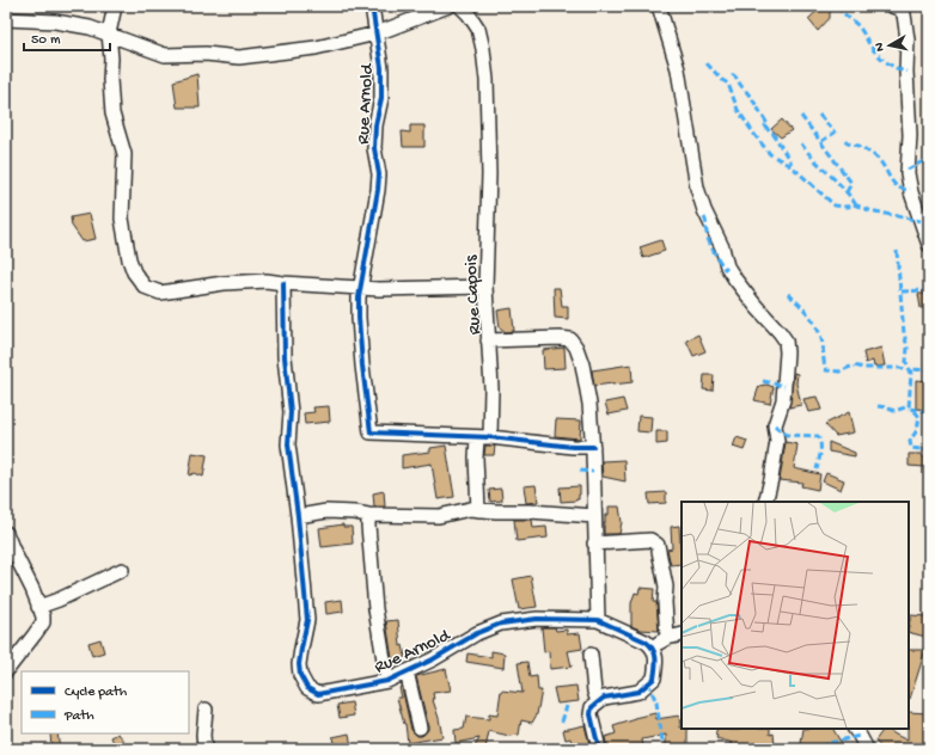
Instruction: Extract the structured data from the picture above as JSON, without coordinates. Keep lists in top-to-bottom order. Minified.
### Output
{"streets":{"street":["Rue Arnold","Rue Capois"]},"crossings":[["Rue Arnold","Rue Capois"]],"legend":["Cycle path","Path"],"scale_bar":"50 m","north":"left"}
